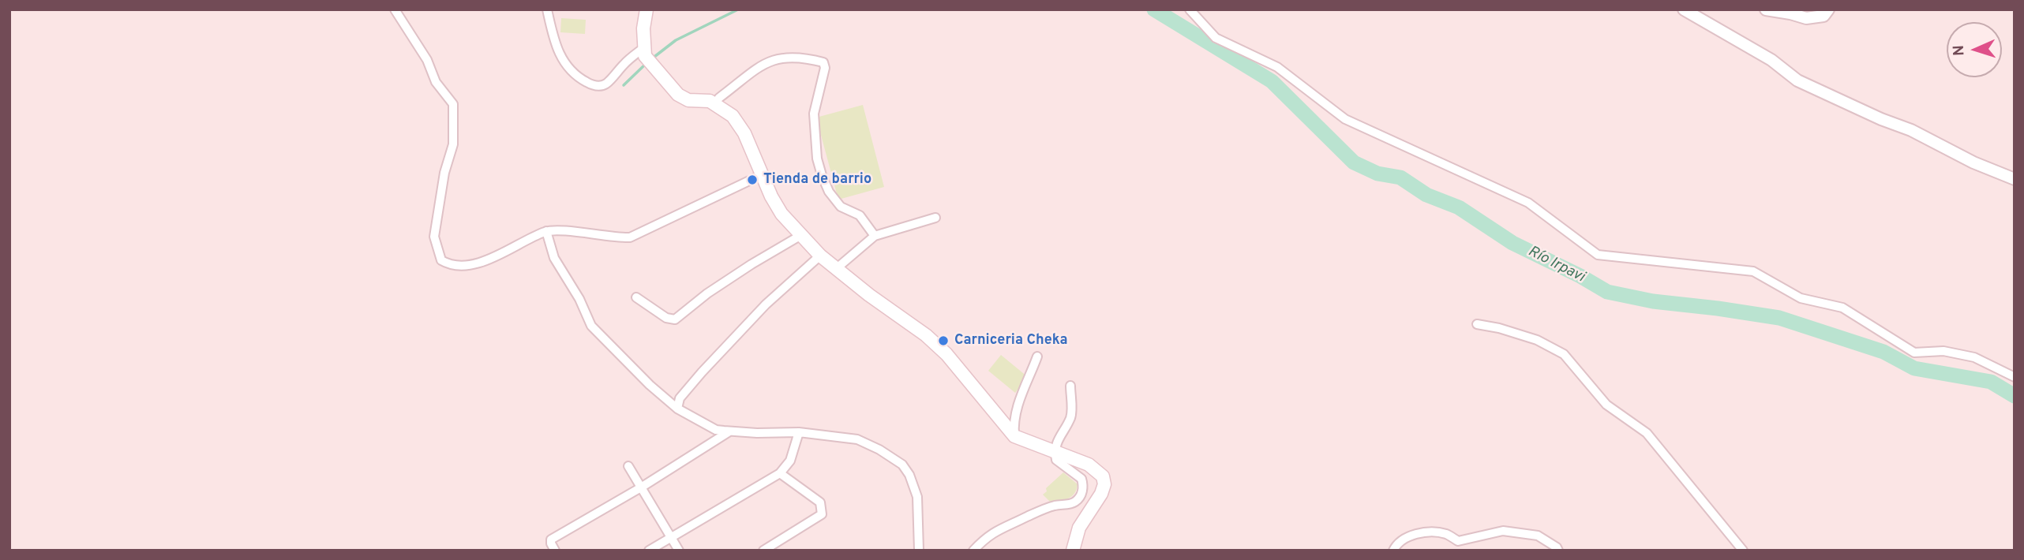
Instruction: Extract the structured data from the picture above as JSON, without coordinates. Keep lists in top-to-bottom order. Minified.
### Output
{"water":["Río Irpavi"],"places":["Tienda de barrio","Carniceria Cheka"],"north":"left"}
